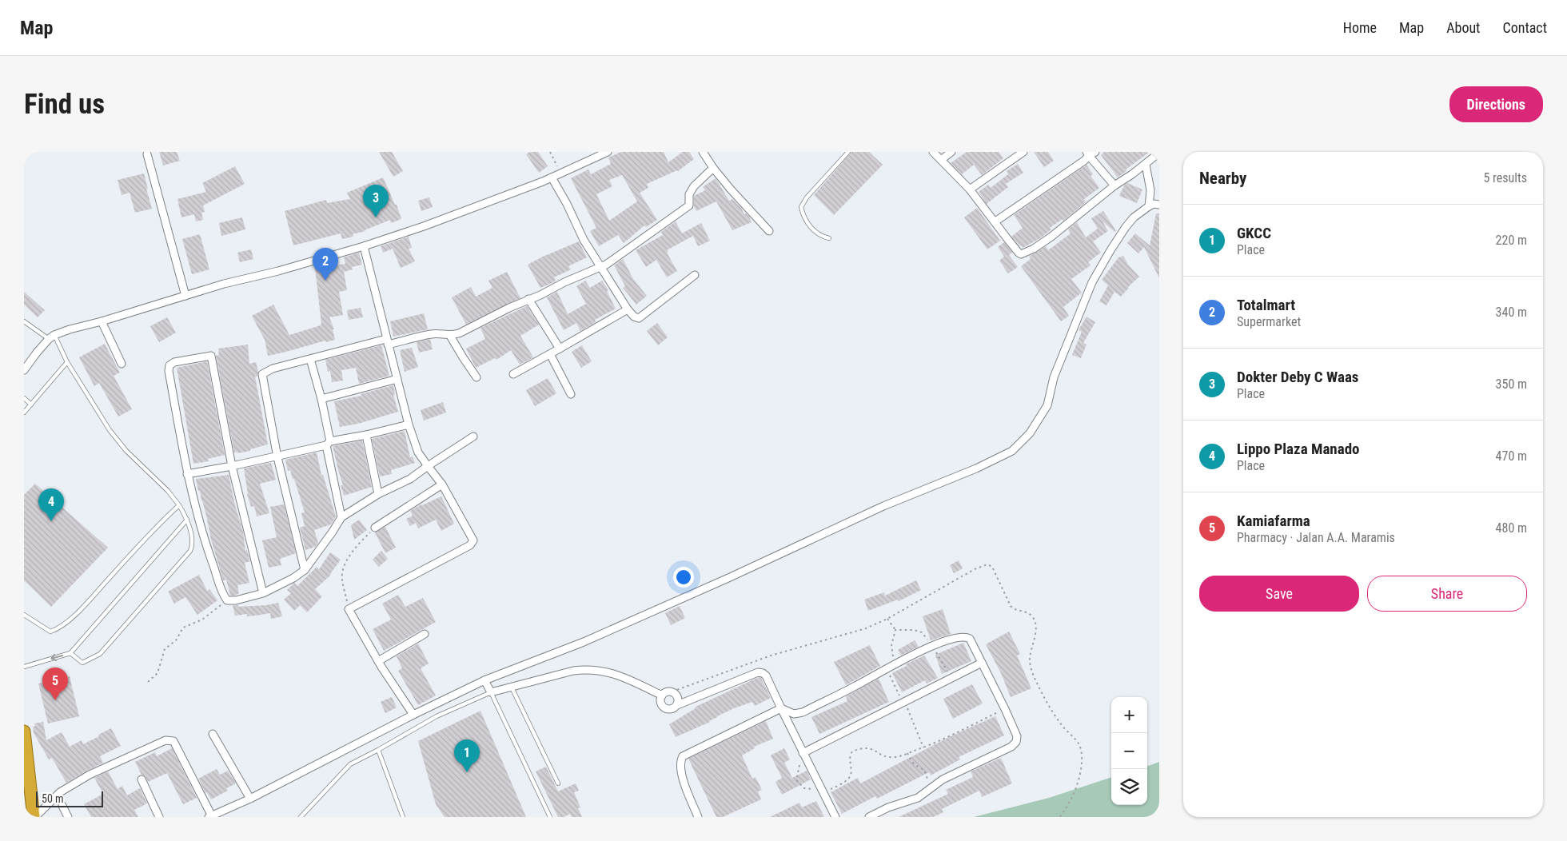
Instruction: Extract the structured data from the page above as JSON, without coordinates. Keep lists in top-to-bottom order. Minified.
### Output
{"scale_bar":"50 m","page":{"header":"Map","nav":["Home","Map","About","Contact"],"buttons":["Directions",["Save","Share"]],"title":"Find us","heading":["Nearby","5 results"],"pins":["3","2","4","5","1"],"list":[{"mark":"1","name":"GKCC","note":"Place","value":"220 m"},{"mark":"2","name":"Totalmart","note":"Supermarket","value":"340 m"},{"mark":"3","name":"Dokter Deby C Waas","note":"Place","value":"350 m"},{"mark":"4","name":"Lippo Plaza Manado","note":"Place","value":"470 m"},{"mark":"5","name":"Kamiafarma","note":"Pharmacy · Jalan A.A. Maramis","value":"480 m"}],"map_buttons":["+","−"],"scale":"50 m"}}
